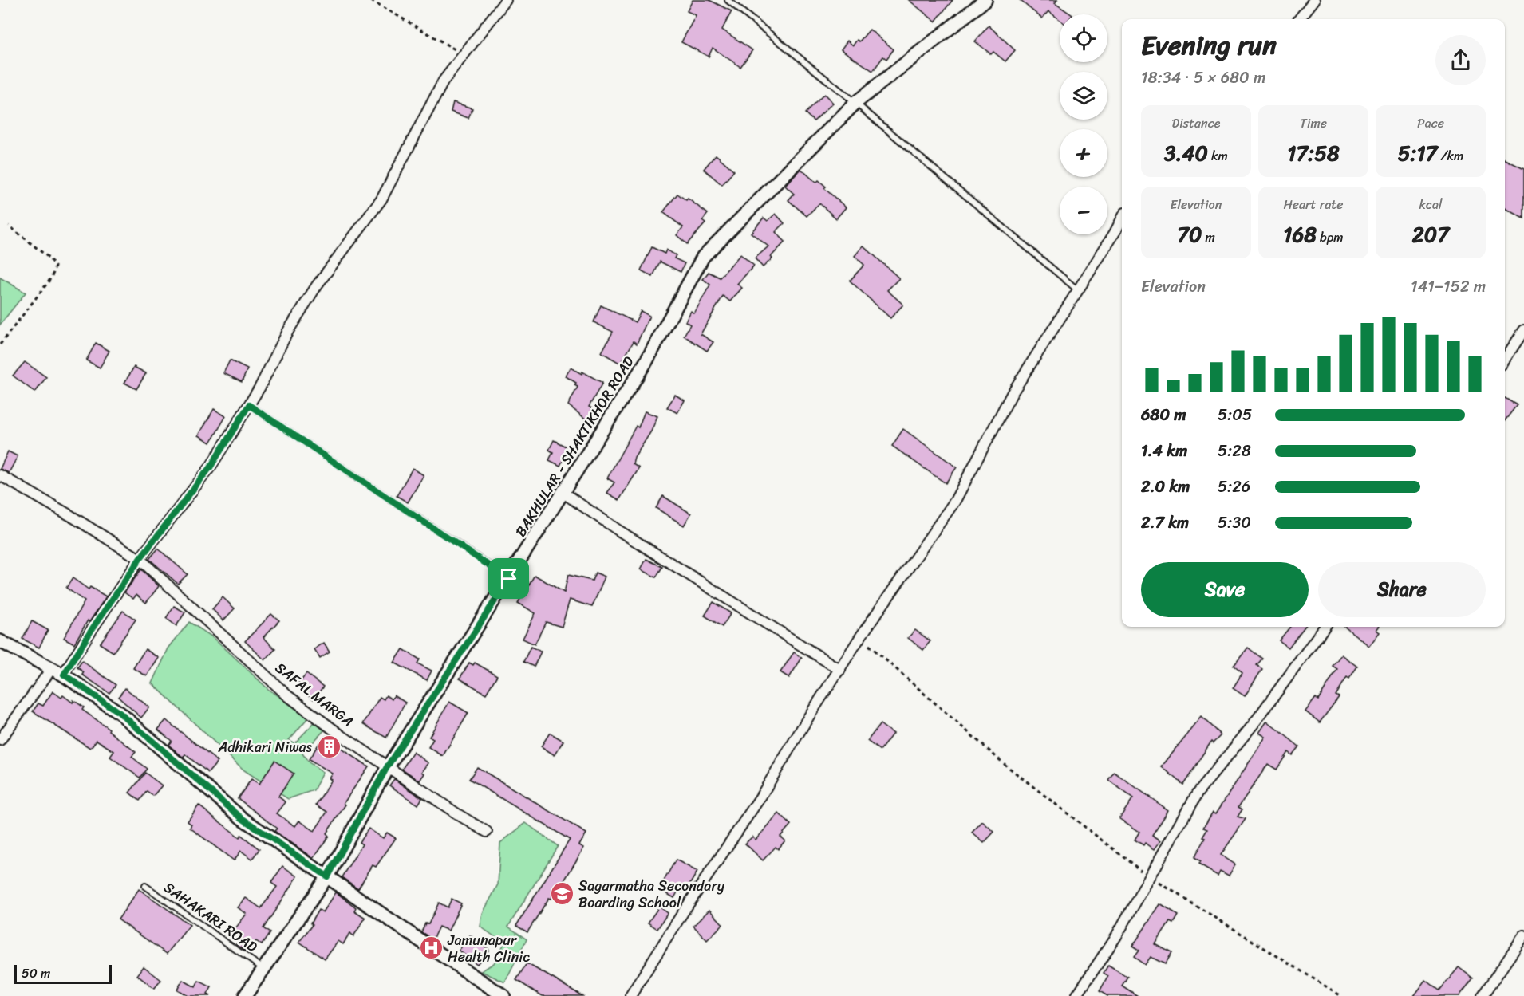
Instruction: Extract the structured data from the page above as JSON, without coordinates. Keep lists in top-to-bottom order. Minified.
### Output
{"streets":{"street":["BAKHULAR - SHAKTIKHOR ROAD","SAFAL MARGA"],"lane":["SAHAKARI ROAD"]},"crossings":[["BAKHULAR - SHAKTIKHOR ROAD","SAFAL MARGA"],["BAKHULAR - SHAKTIKHOR ROAD","SAHAKARI ROAD"]],"places":{"building":["Adhikari Niwas"],"school or university":["Sagarmatha Secondary Boarding School"],"hospital":["Jamunapur Health Clinic"]},"scale_bar":"50 m","page":{"map_buttons":["+","−"],"heading":["Evening run","18:34 · 5 × 680 m"],"stats":[["Distance","3.40 km"],["Time","17:58"],["Pace","5:17 /km"],["Elevation","70 m"],["Heart rate","168 bpm"],["kcal","207"]],"chart":["Elevation","141–152 m"],"list":[{"name":"680 m","note":"5:05"},{"name":"1.4 km","note":"5:28"},{"name":"2.0 km","note":"5:26"},{"name":"2.7 km","note":"5:30"}],"buttons":["Save","Share"],"scale":"50 m"}}
